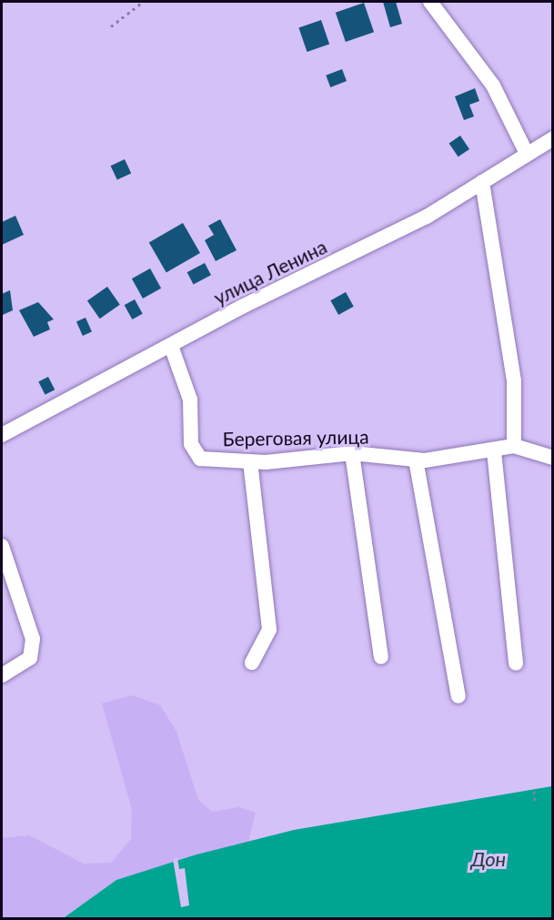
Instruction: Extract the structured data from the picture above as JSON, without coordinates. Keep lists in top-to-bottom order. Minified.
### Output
{"streets":{"street":["улица Ленина","Береговая улица"]},"crossings":[["улица Ленина","Береговая улица"]],"water":["Дон"]}
